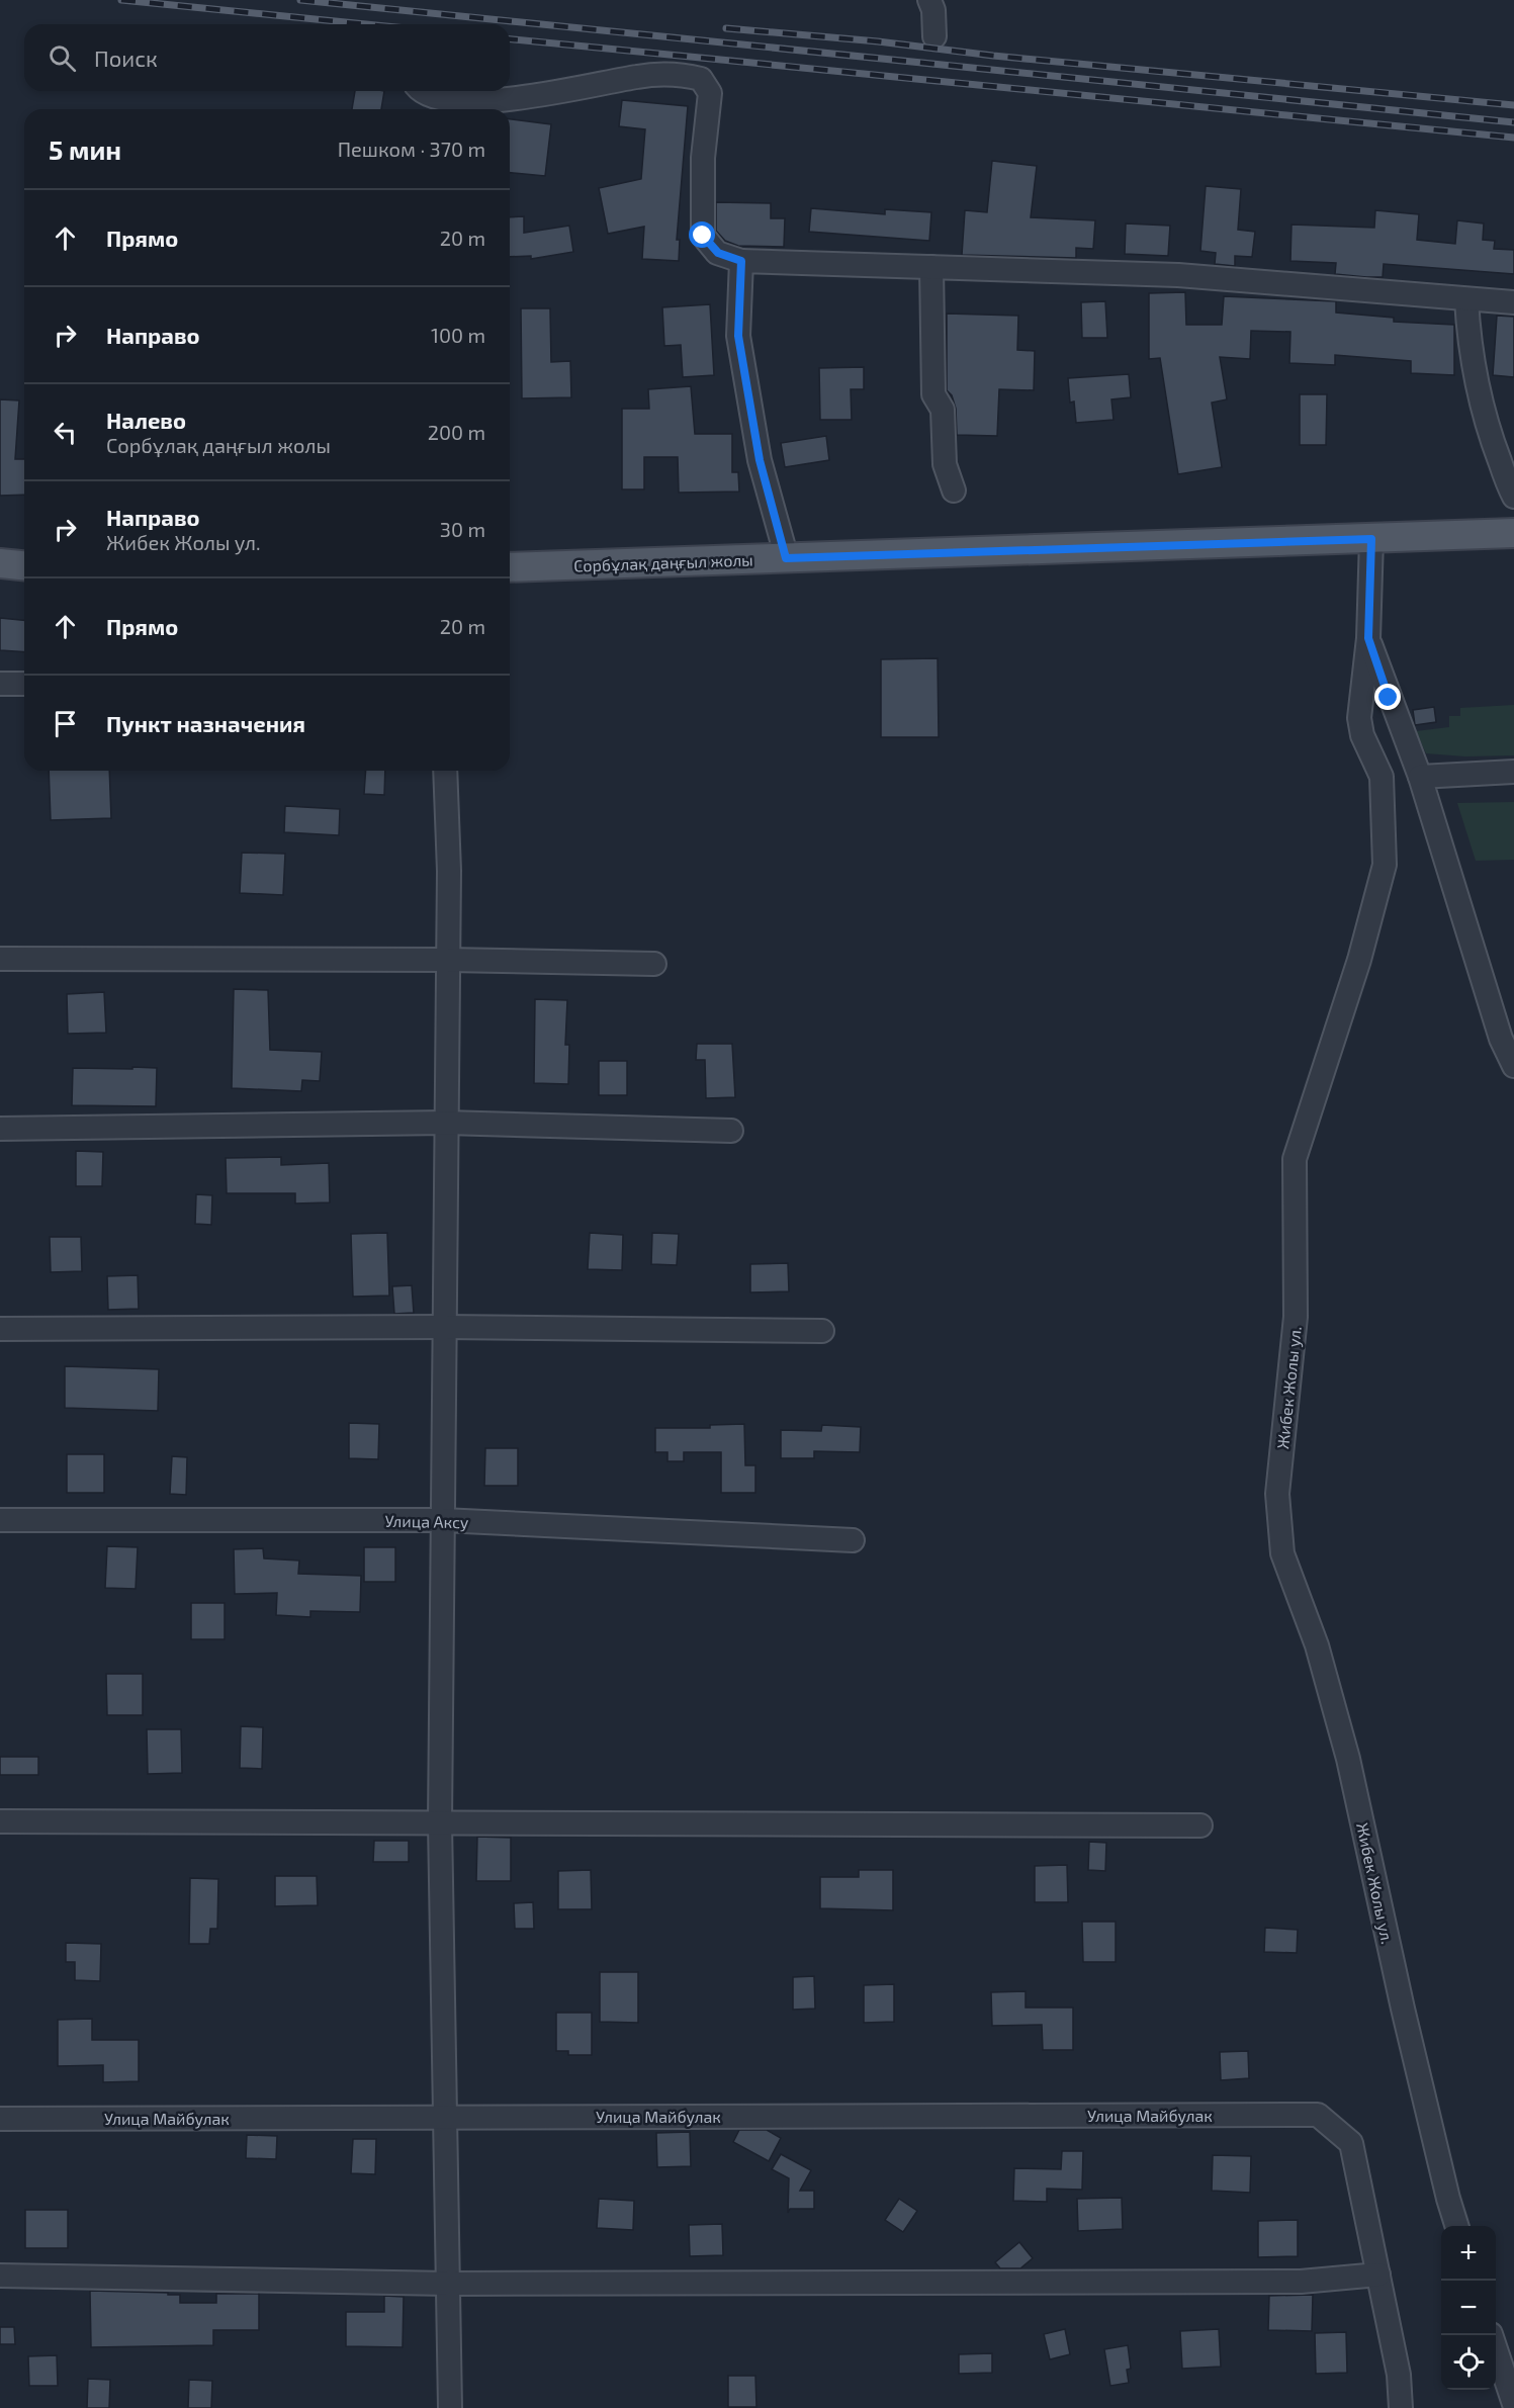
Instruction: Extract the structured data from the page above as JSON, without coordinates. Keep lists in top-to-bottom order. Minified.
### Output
{"streets":{"main road":["Сорбұлақ даңғыл жолы"],"street":["Жибек Жолы ул.","Улица Аксу","Улица Майбулак"]},"crossings":[["Сорбұлақ даңғыл жолы","Жибек Жолы ул."]],"page":{"search":"Поиск","heading":["5 мин","Пешком · 370 m"],"list":[["Прямо","20 m"],["Направо","100 m"],["Налево","Сорбұлақ даңғыл жолы","200 m"],["Направо","Жибек Жолы ул.","30 m"],["Прямо","20 m"],"Пункт назначения"],"map_buttons":["+","−"]}}
